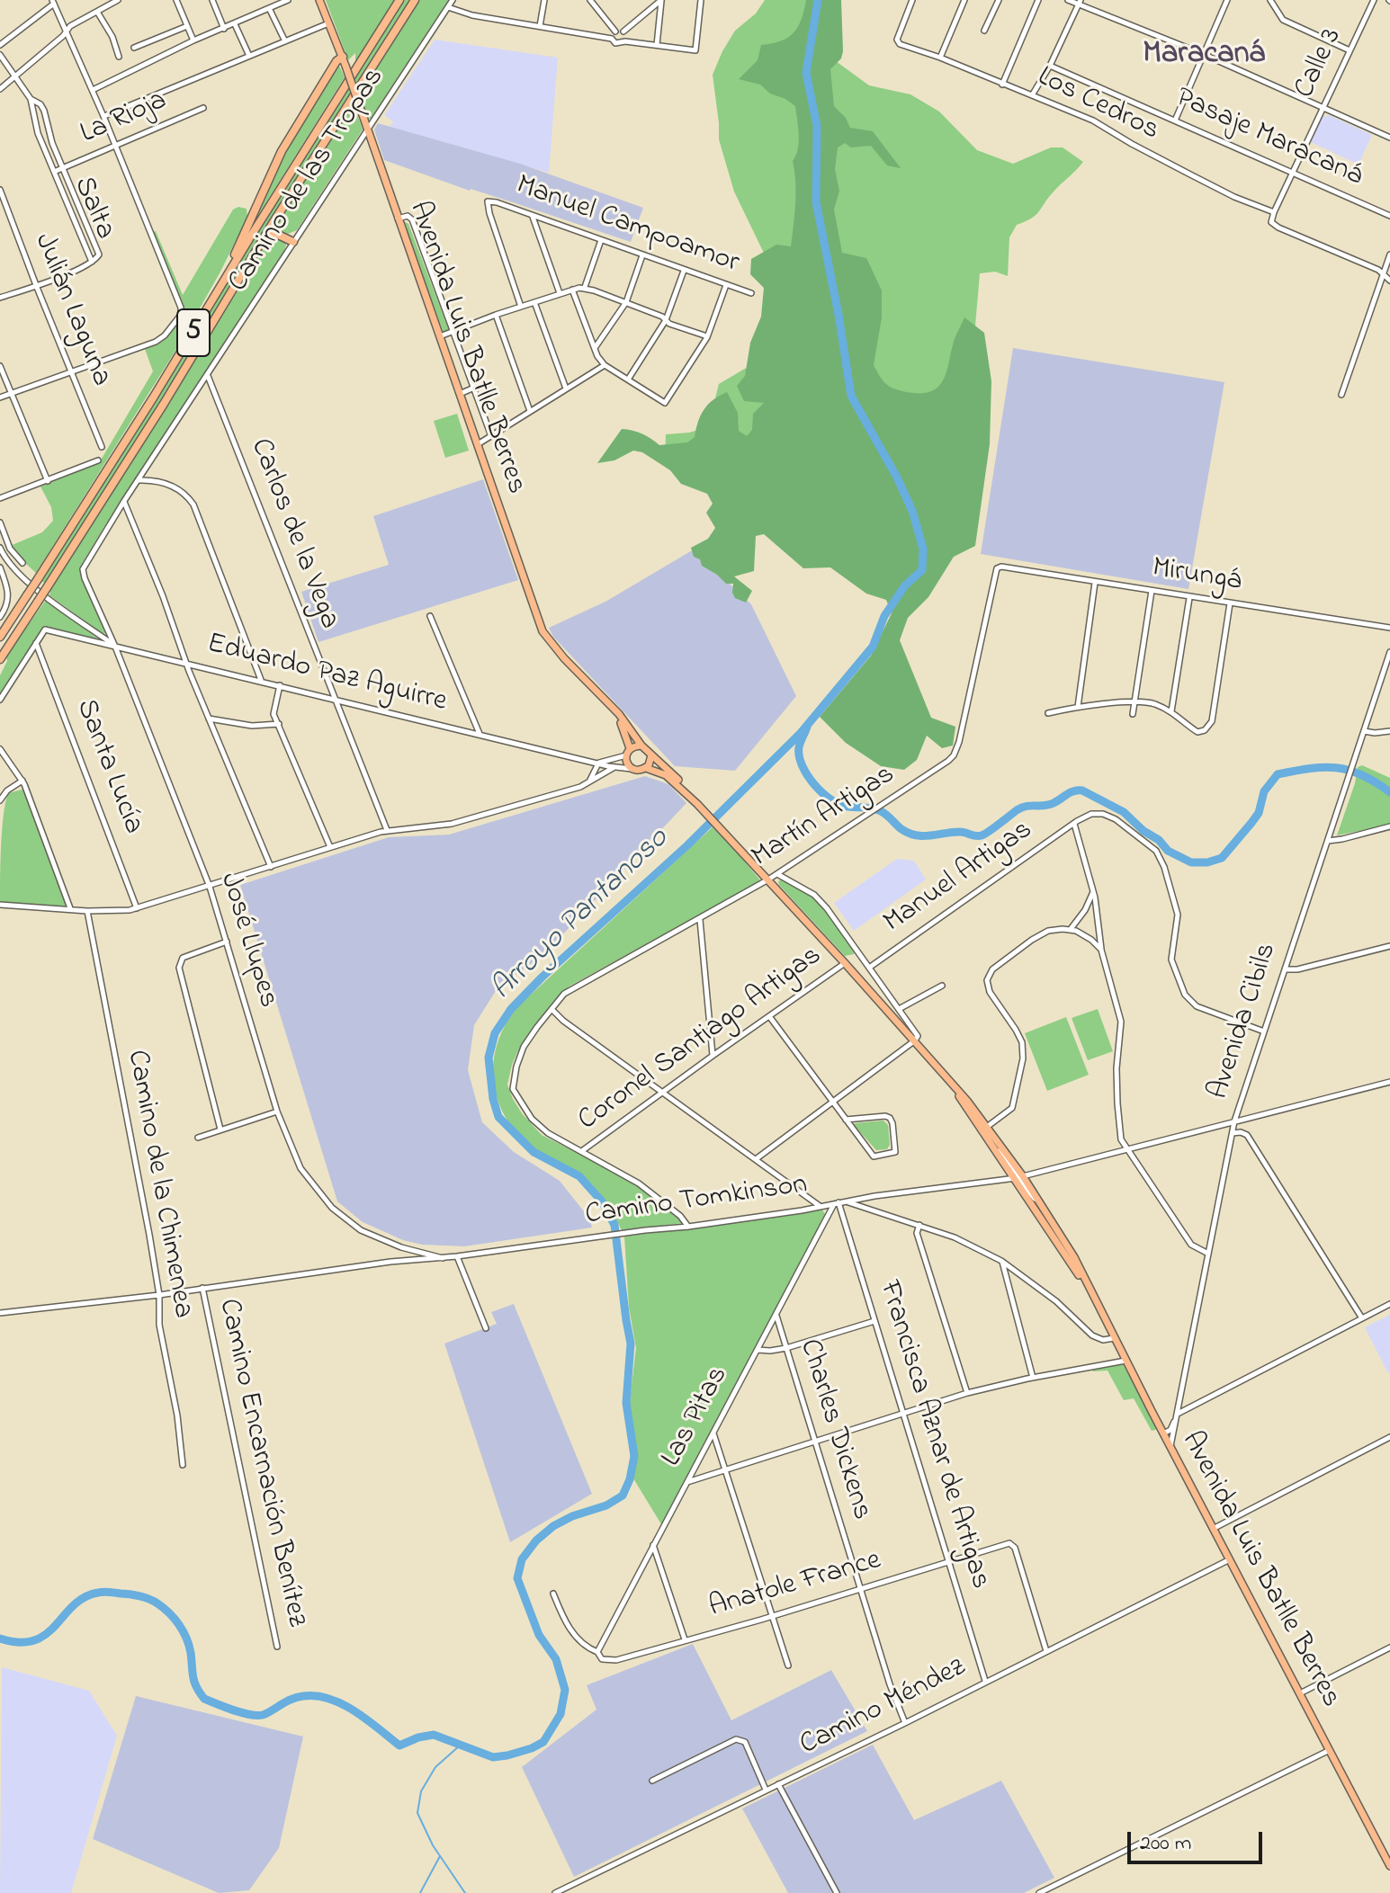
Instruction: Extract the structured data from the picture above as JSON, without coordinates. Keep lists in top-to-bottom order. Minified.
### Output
{"streets":{"highway":["5"],"main road":["Avenida Luis Batlle Berres"],"street":["Calle 3","Los Cedros","La Rioja","Pasaje Maracaná","Camino de las Tropas","Salta","Manuel Campoamor","Julián Laguna","Carlos de la Vega","Mirungá","Eduardo Paz Aguirre","Santa Lucía","Martín Artigas","Manuel Artigas","José Llupes","Avenida Cibils","Coronel Santiago Artigas","Camino de la Chimenea","Camino Tomkinson","Las Pitas","Charles Dickens","Francisca Aznar de Artigas","Camino Encarnación Benítez","Anatole France","Camino Méndez"]},"crossings":[["Calle 3","Los Cedros"],["Calle 3","Pasaje Maracaná"],["La Rioja","Salta"],["Camino de las Tropas","Avenida Luis Batlle Berres"],["Camino de las Tropas","Carlos de la Vega"],["Camino de las Tropas","José Llupes"],["Avenida Luis Batlle Berres","Eduardo Paz Aguirre"],["Avenida Luis Batlle Berres","Martín Artigas"],["Avenida Luis Batlle Berres","Manuel Artigas"],["Avenida Luis Batlle Berres","Avenida Cibils"],["Avenida Luis Batlle Berres","Coronel Santiago Artigas"],["Avenida Luis Batlle Berres","Camino Tomkinson"],["Avenida Luis Batlle Berres","Camino Méndez"],["Carlos de la Vega","Eduardo Paz Aguirre"],["Mirungá","Martín Artigas"],["Eduardo Paz Aguirre","Santa Lucía"],["Eduardo Paz Aguirre","José Llupes"],["Martín Artigas","Coronel Santiago Artigas"],["Martín Artigas","Camino Tomkinson"],["José Llupes","Camino Tomkinson"],["Avenida Cibils","Camino Tomkinson"],["Camino de la Chimenea","Camino Tomkinson"],["Camino Tomkinson","Las Pitas"],["Camino Tomkinson","Francisca Aznar de Artigas"],["Camino Tomkinson","Camino Encarnación Benítez"],["Las Pitas","Charles Dickens"],["Las Pitas","Francisca Aznar de Artigas"],["Las Pitas","Anatole France"],["Charles Dickens","Anatole France"],["Charles Dickens","Camino Méndez"],["Francisca Aznar de Artigas","Anatole France"],["Francisca Aznar de Artigas","Camino Méndez"],["Anatole France","Camino Méndez"]],"districts":["Maracaná"],"water":["Arroyo Pantanoso"],"scale_bar":"200 m"}
